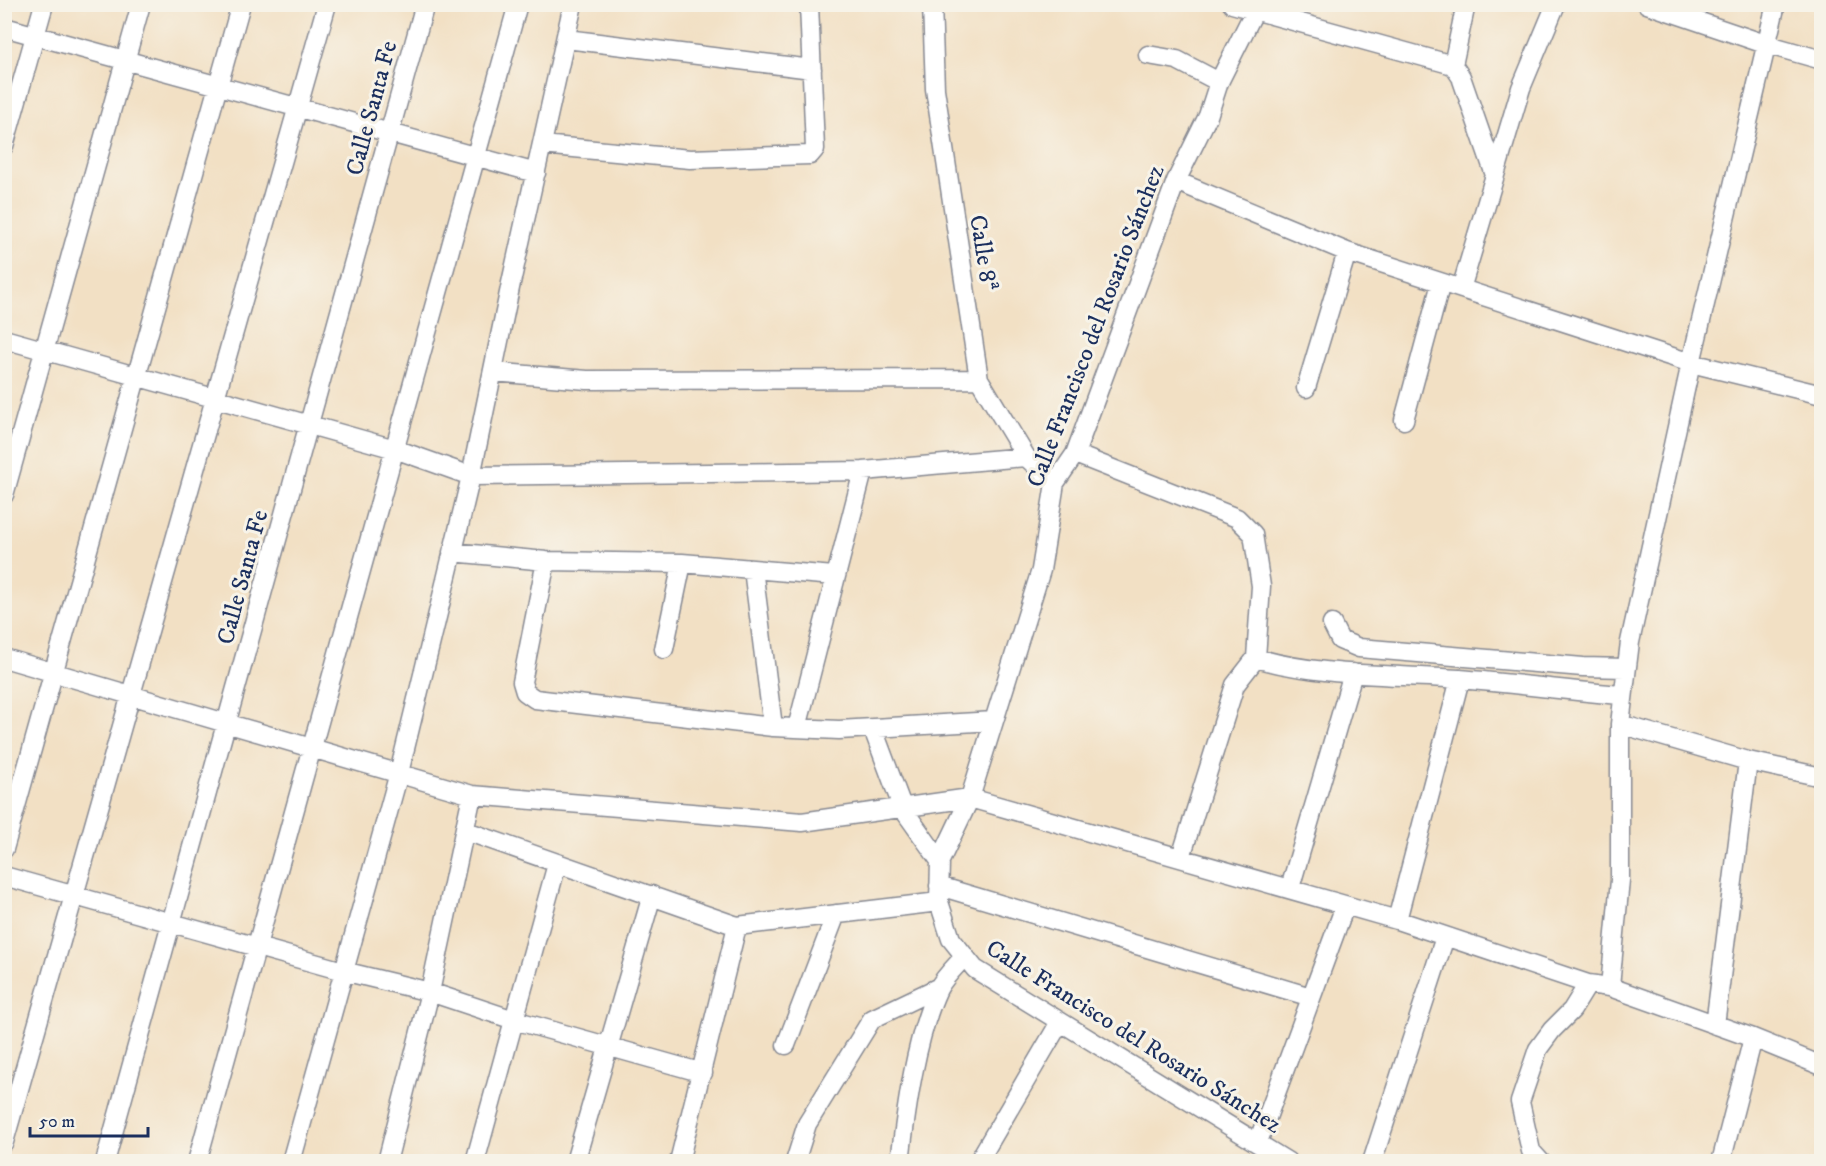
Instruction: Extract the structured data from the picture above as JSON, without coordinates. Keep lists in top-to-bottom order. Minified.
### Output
{"streets":{"street":["Calle Santa Fe","Calle 8ª","Calle Francisco del Rosario Sánchez"]},"crossings":[["Calle 8ª","Calle Francisco del Rosario Sánchez"]],"scale_bar":"50 m"}
